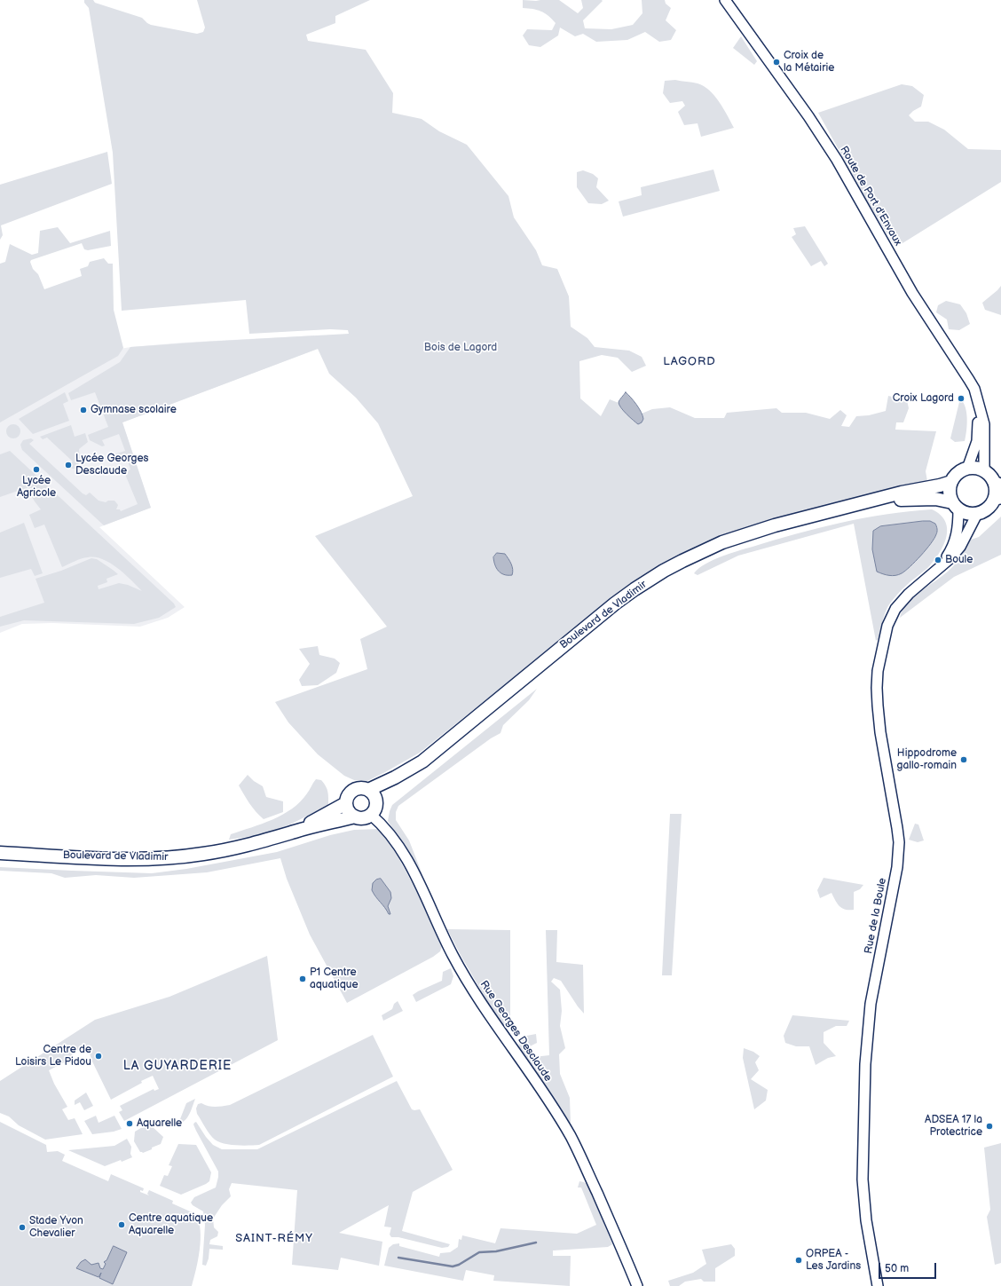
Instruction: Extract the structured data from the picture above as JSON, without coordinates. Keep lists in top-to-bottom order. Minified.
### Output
{"streets":{"main road":["Boulevard de Vladimir"],"street":["Route de Port d'Envaux","Rue de la Boule","Rue Georges Desclaude"]},"crossings":[["Route de Port d'Envaux","Boulevard de Vladimir"],["Route de Port d'Envaux","Rue de la Boule"],["Boulevard de Vladimir","Rue de la Boule"],["Boulevard de Vladimir","Rue Georges Desclaude"]],"districts":["LAGORD","LA GUYARDERIE","SAINT-RÉMY"],"parks":["Bois de Lagord"],"places":["Croix de la Métairie","Croix Lagord","Gymnase scolaire","Lycée Georges Desclaude","Lycée Agricole","Boule","Hippodrome gallo-romain","P1 Centre aquatique","Centre de Loisirs Le Pidou","Aquarelle","ADSEA 17 la Protectrice","Centre aquatique Aquarelle","Stade Yvon Chevalier","ORPEA - Les Jardins"],"scale_bar":"50 m"}
